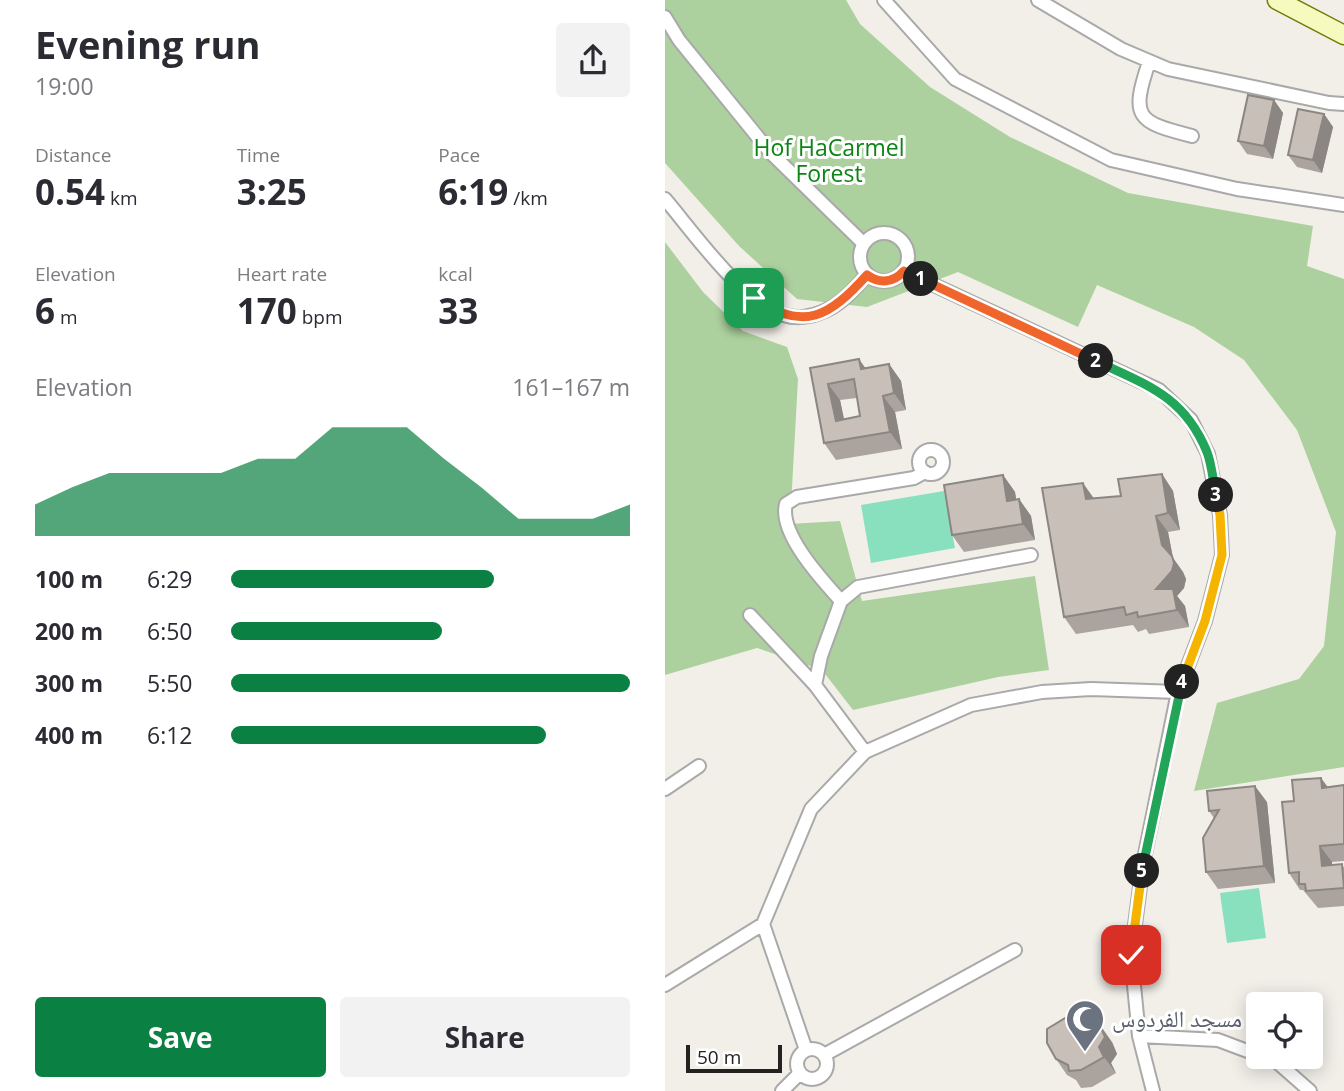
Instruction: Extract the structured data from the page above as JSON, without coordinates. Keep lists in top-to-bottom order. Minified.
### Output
{"parks":["Hof HaCarmel Forest"],"places":{"mosque":["مسجد الفردوس"]},"scale_bar":"50 m","page":{"heading":["Evening run","19:00"],"stats":[["Distance","0.54 km"],["Time","3:25"],["Pace","6:19 /km"],["Elevation","6 m"],["Heart rate","170 bpm"],["kcal","33"]],"pins":["1","2","3","4","5"],"chart":["Elevation","161–167 m"],"list":[{"name":"100 m","note":"6:29"},{"name":"200 m","note":"6:50"},{"name":"300 m","note":"5:50"},{"name":"400 m","note":"6:12"}],"buttons":["Save","Share"],"scale":"50 m"}}
